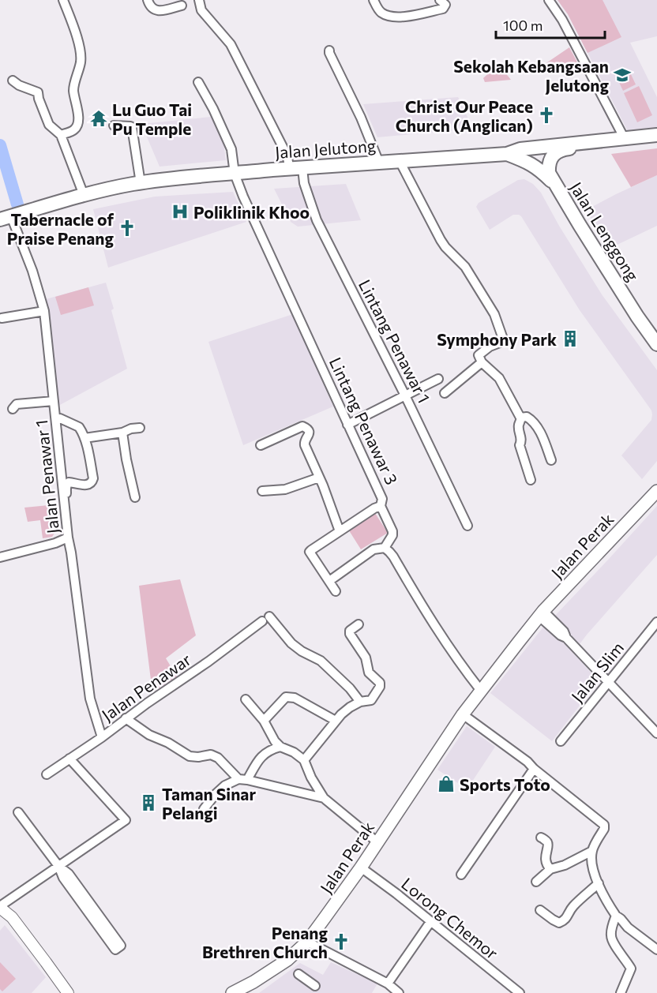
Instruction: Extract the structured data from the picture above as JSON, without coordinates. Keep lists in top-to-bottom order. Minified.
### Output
{"streets":{"main road":["Jalan Jelutong","Jalan Lenggong","Jalan Perak"],"street":["Lintang Penawar 1","Lintang Penawar 3","Jalan Penawar 1","Jalan Slim","Jalan Penawar","Lorong Chemor"]},"crossings":[["Jalan Jelutong","Jalan Lenggong"],["Jalan Jelutong","Lintang Penawar 1"],["Jalan Jelutong","Lintang Penawar 3"],["Jalan Jelutong","Jalan Penawar 1"],["Jalan Penawar 1","Jalan Penawar"],["Jalan Perak","Lorong Chemor"]],"places":{"school or university":["Sekolah Kebangsaan Jelutong"],"church":["Christ Our Peace Church (Anglican)","Tabernacle of Praise Penang","Penang Brethren Church"],"temple":["Lu Guo Tai Pu Temple"],"hospital":["Poliklinik Khoo"],"building":["Symphony Park","Taman Sinar Pelangi"],"shop":["Sports Toto"]},"scale_bar":"100 m"}
